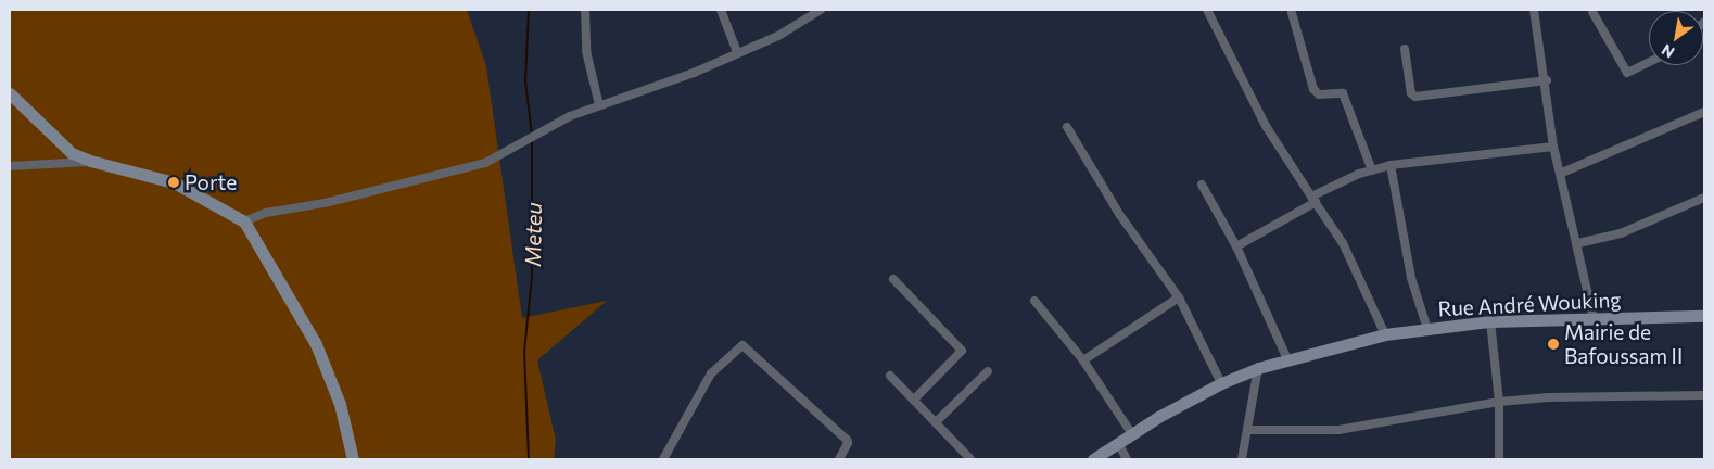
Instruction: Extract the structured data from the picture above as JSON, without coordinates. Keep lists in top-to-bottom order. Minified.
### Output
{"streets":{"street":["Rue André Wouking"]},"water":["Meteu"],"places":["Porte","Mairie de Bafoussam II"],"north":"bottom left"}
